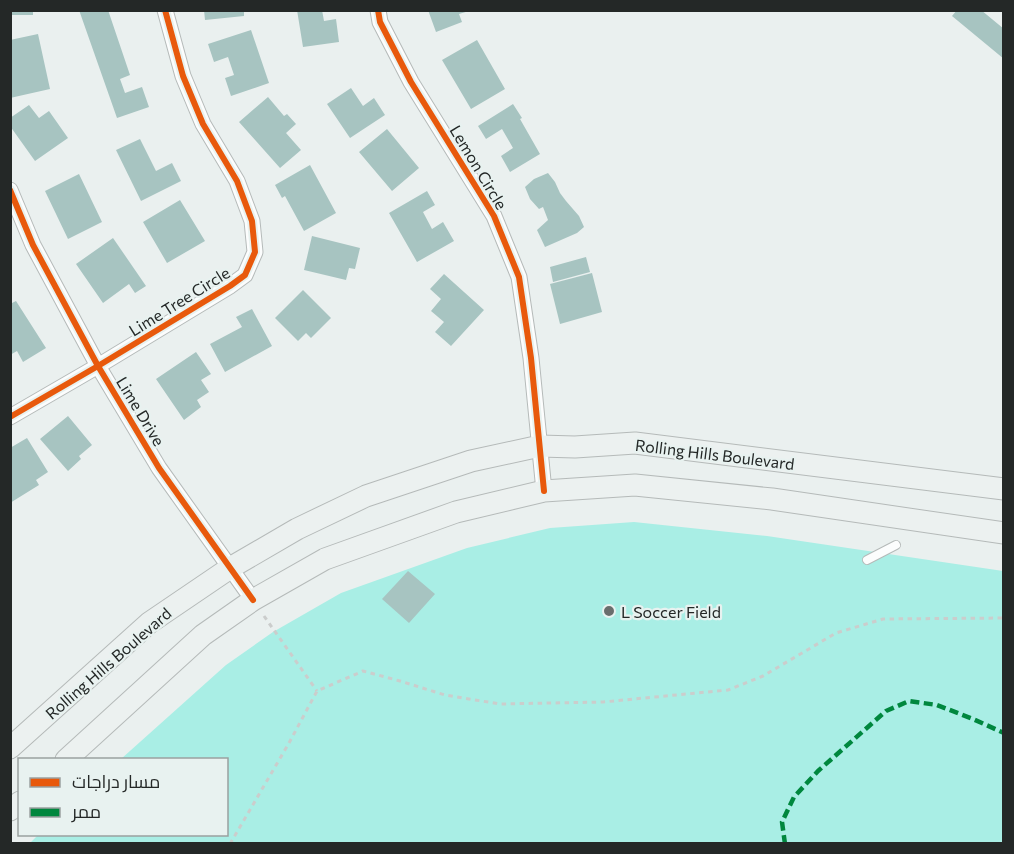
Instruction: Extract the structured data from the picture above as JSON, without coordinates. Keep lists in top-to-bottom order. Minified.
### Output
{"streets":{"main road":["Rolling Hills Boulevard"],"street":["Lemon Circle","Lime Tree Circle","Lime Drive"]},"crossings":[["Lemon Circle","Rolling Hills Boulevard"],["Lime Tree Circle","Lime Drive"],["Lime Drive","Rolling Hills Boulevard"]],"places":["L Soccer Field"],"legend":["مسار دراجات","ممر"]}
